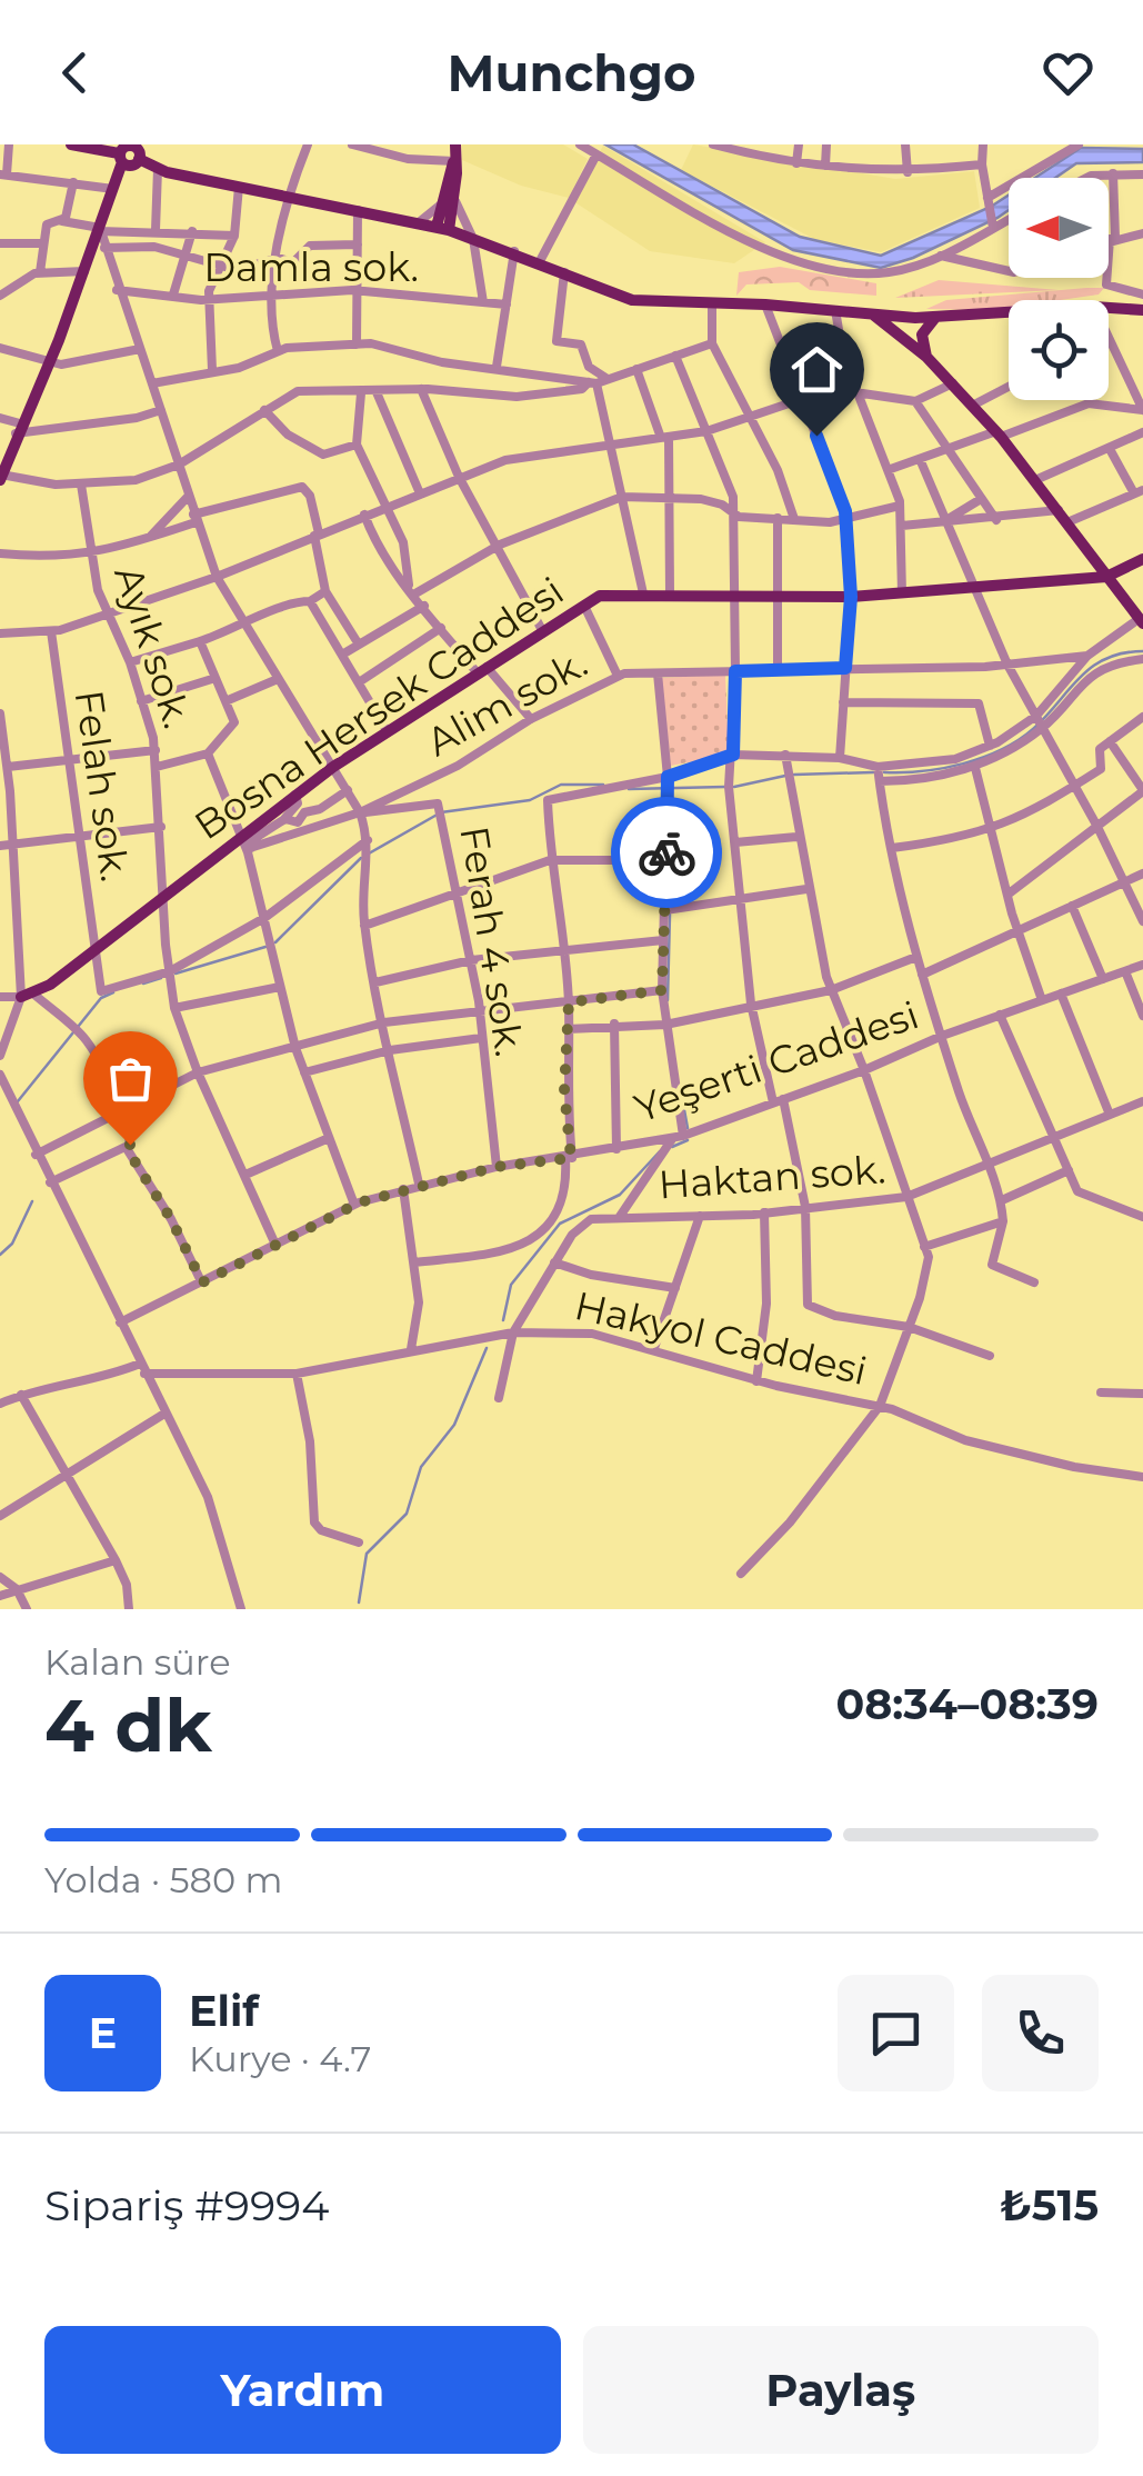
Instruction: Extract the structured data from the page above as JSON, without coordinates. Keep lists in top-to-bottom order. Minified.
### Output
{"streets":{"main road":["Bosna Hersek Caddesi"],"street":["Damla sok.","Ayık sok.","Alim sok.","Felah sok.","Ferah 4 sok.","Yeşerti Caddesi","Haktan sok.","Hakyol Caddesi"]},"crossings":[["Ayık sok.","Bosna Hersek Caddesi"],["Ayık sok.","Felah sok."],["Ayık sok.","Yeşerti Caddesi"],["Alim sok.","Ferah 4 sok."],["Bosna Hersek Caddesi","Felah sok."],["Ferah 4 sok.","Yeşerti Caddesi"],["Haktan sok.","Hakyol Caddesi"]],"north":"left","page":{"header":"Munchgo","heading":["4 dk","Kalan süre","08:34–08:39"],"panel":["Elif","Kurye · 4.7","Sipariş #9994","₺515"],"bar":"Yolda · 580 m","round":"E","buttons":["Yardım","Paylaş"]}}
